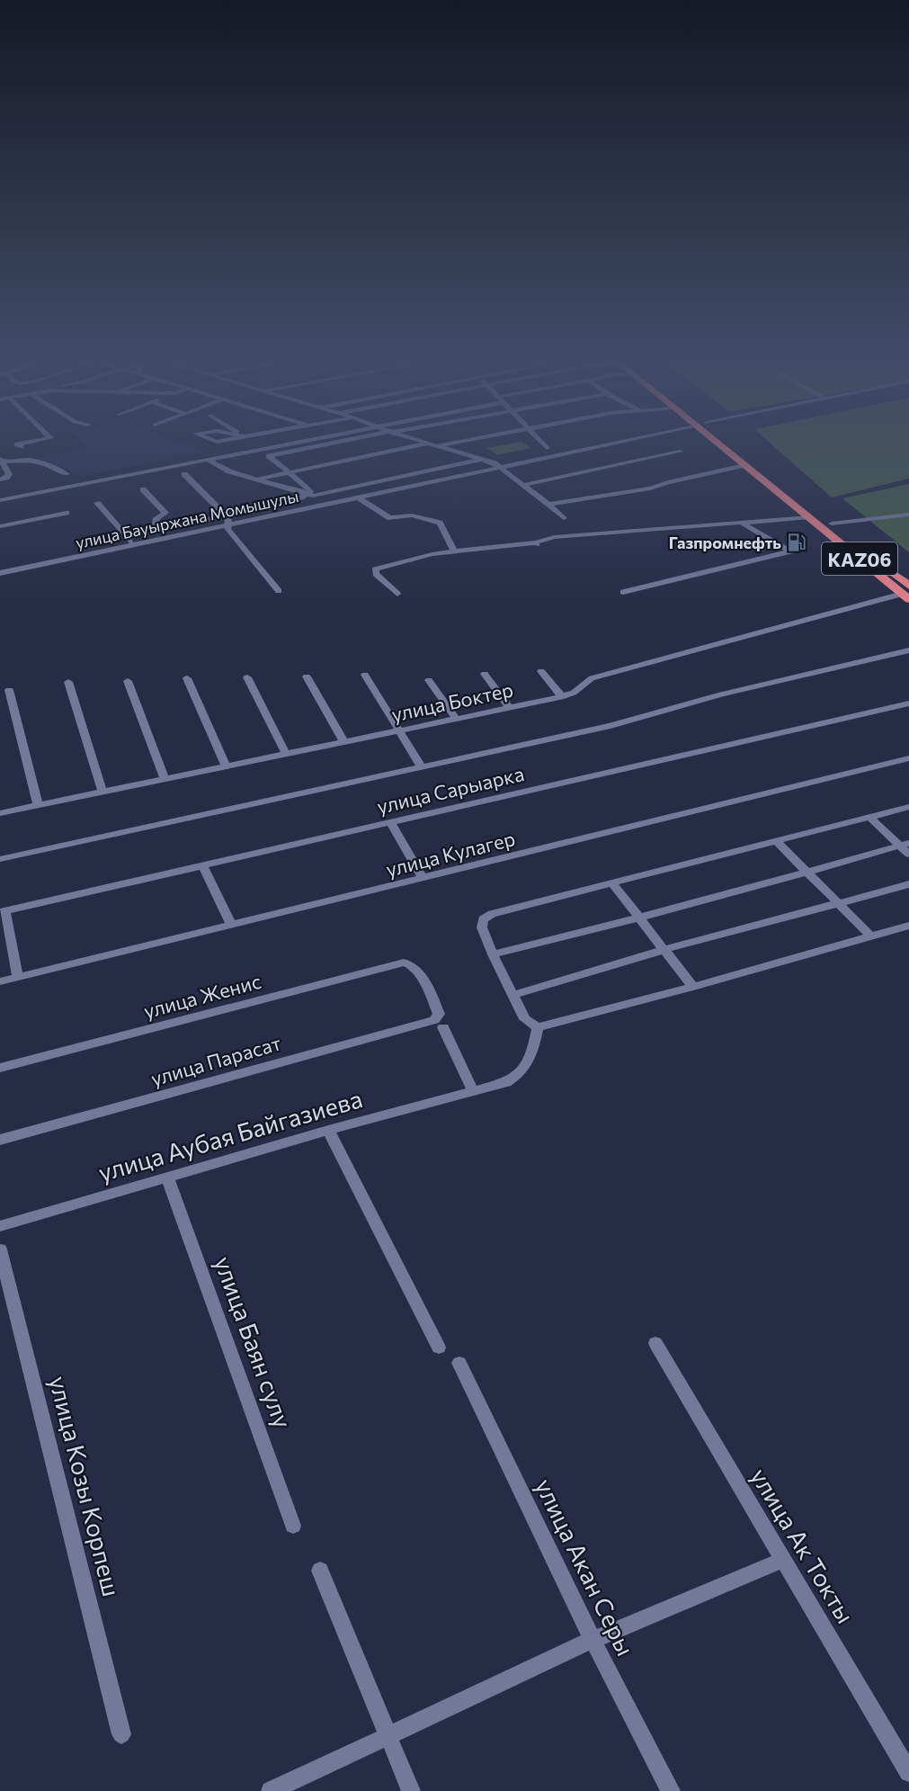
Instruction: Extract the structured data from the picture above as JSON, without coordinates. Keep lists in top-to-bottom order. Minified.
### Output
{"streets":{"highway":["KАZ06"],"street":["улица Бауыржана Момышулы","улица Боктер","улица Сарыарка","улица Кулагер","улица Женис","улица Парасат","улица Аубая Байгазиева","улица Баян сулу","улица Козы Корпеш","улица Ак Токты","улица Акан Серы"]},"crossings":[["KАZ06","улица Боктер"],["улица Женис","улица Парасат"],["улица Аубая Байгазиева","улица Баян сулу"]],"places":{"fuel station":["Газпромнефть"]}}
